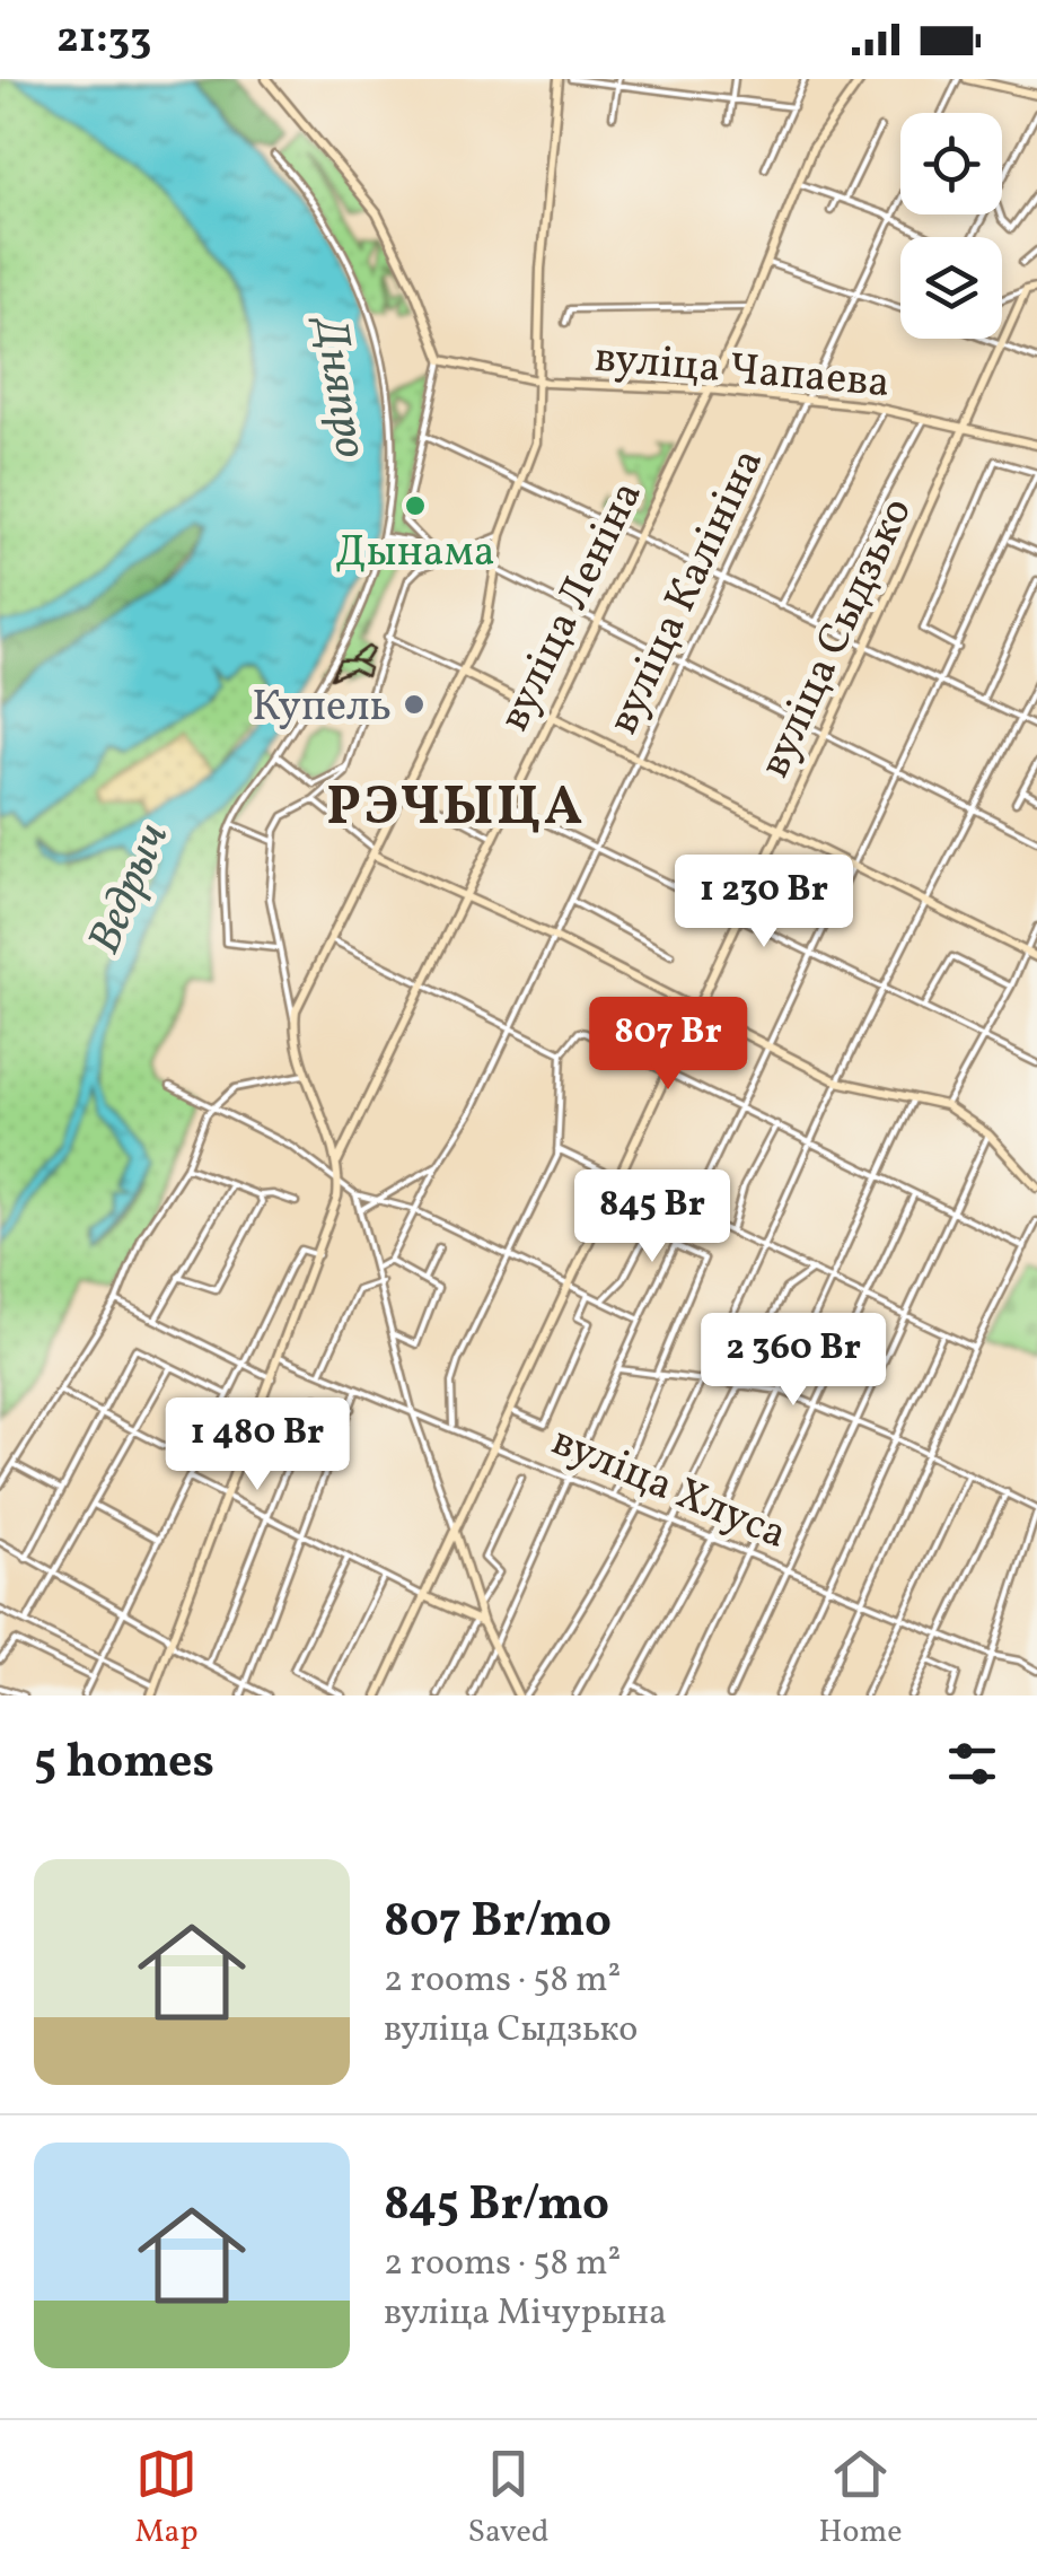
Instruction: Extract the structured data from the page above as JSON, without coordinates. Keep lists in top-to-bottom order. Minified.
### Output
{"streets":{"street":["вуліца Чапаева","вуліца Калініна","вуліца Леніна","вуліца Сыдзько","вуліца Хлуса"]},"crossings":[["вуліца Чапаева","вуліца Калініна"],["вуліца Чапаева","вуліца Леніна"],["вуліца Чапаева","вуліца Сыдзько"],["вуліца Сыдзько","вуліца Хлуса"]],"districts":["РЭЧЫЦА"],"water":["Дняпро","Ведрыч"],"places":["Дынама","Купель"],"page":{"status":"21:33","price":["1 230 Br","807 Br","845 Br","2 360 Br","1 480 Br"],"heading":"5 homes","list":[{"name":"807 Br/mo","note":"2 rooms · 58 m² · вуліца Сыдзько"},{"name":"845 Br/mo","note":"2 rooms · 58 m² · вуліца Мічурына"}],"tabs":["Map","Saved","Home"]}}
